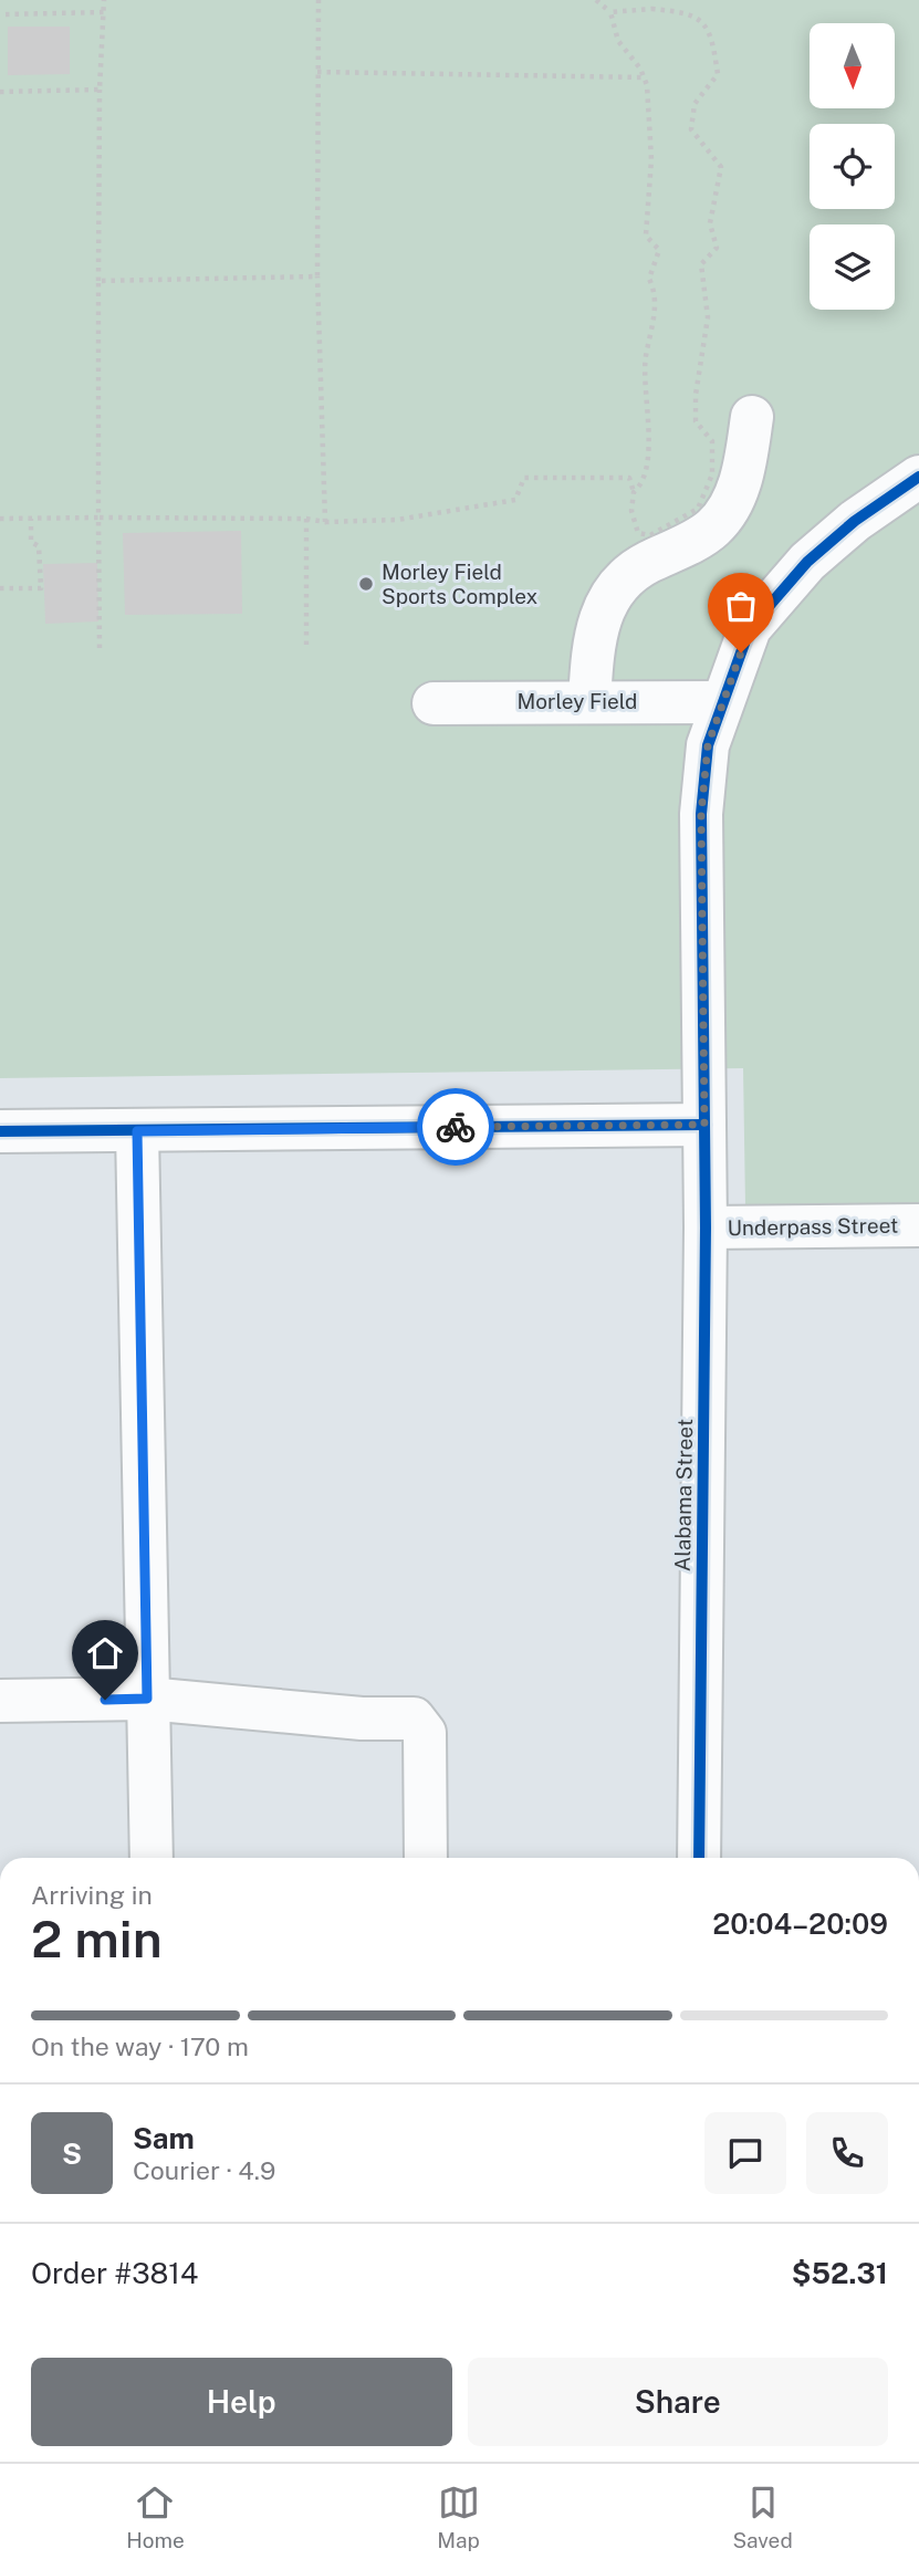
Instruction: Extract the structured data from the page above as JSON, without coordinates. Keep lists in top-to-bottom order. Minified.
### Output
{"streets":{"street":["Morley Field","Underpass Street","Alabama Street"]},"crossings":[["Morley Field","Alabama Street"],["Underpass Street","Alabama Street"]],"places":["Morley Field Sports Complex"],"north":"bottom","page":{"heading":["2 min","Arriving in","20:04–20:09"],"panel":["Sam","Courier · 4.9","Order #3814","$52.31"],"bar":"On the way · 170 m","round":"S","buttons":["Help","Share"],"tabs":["Home","Map","Saved"]}}
